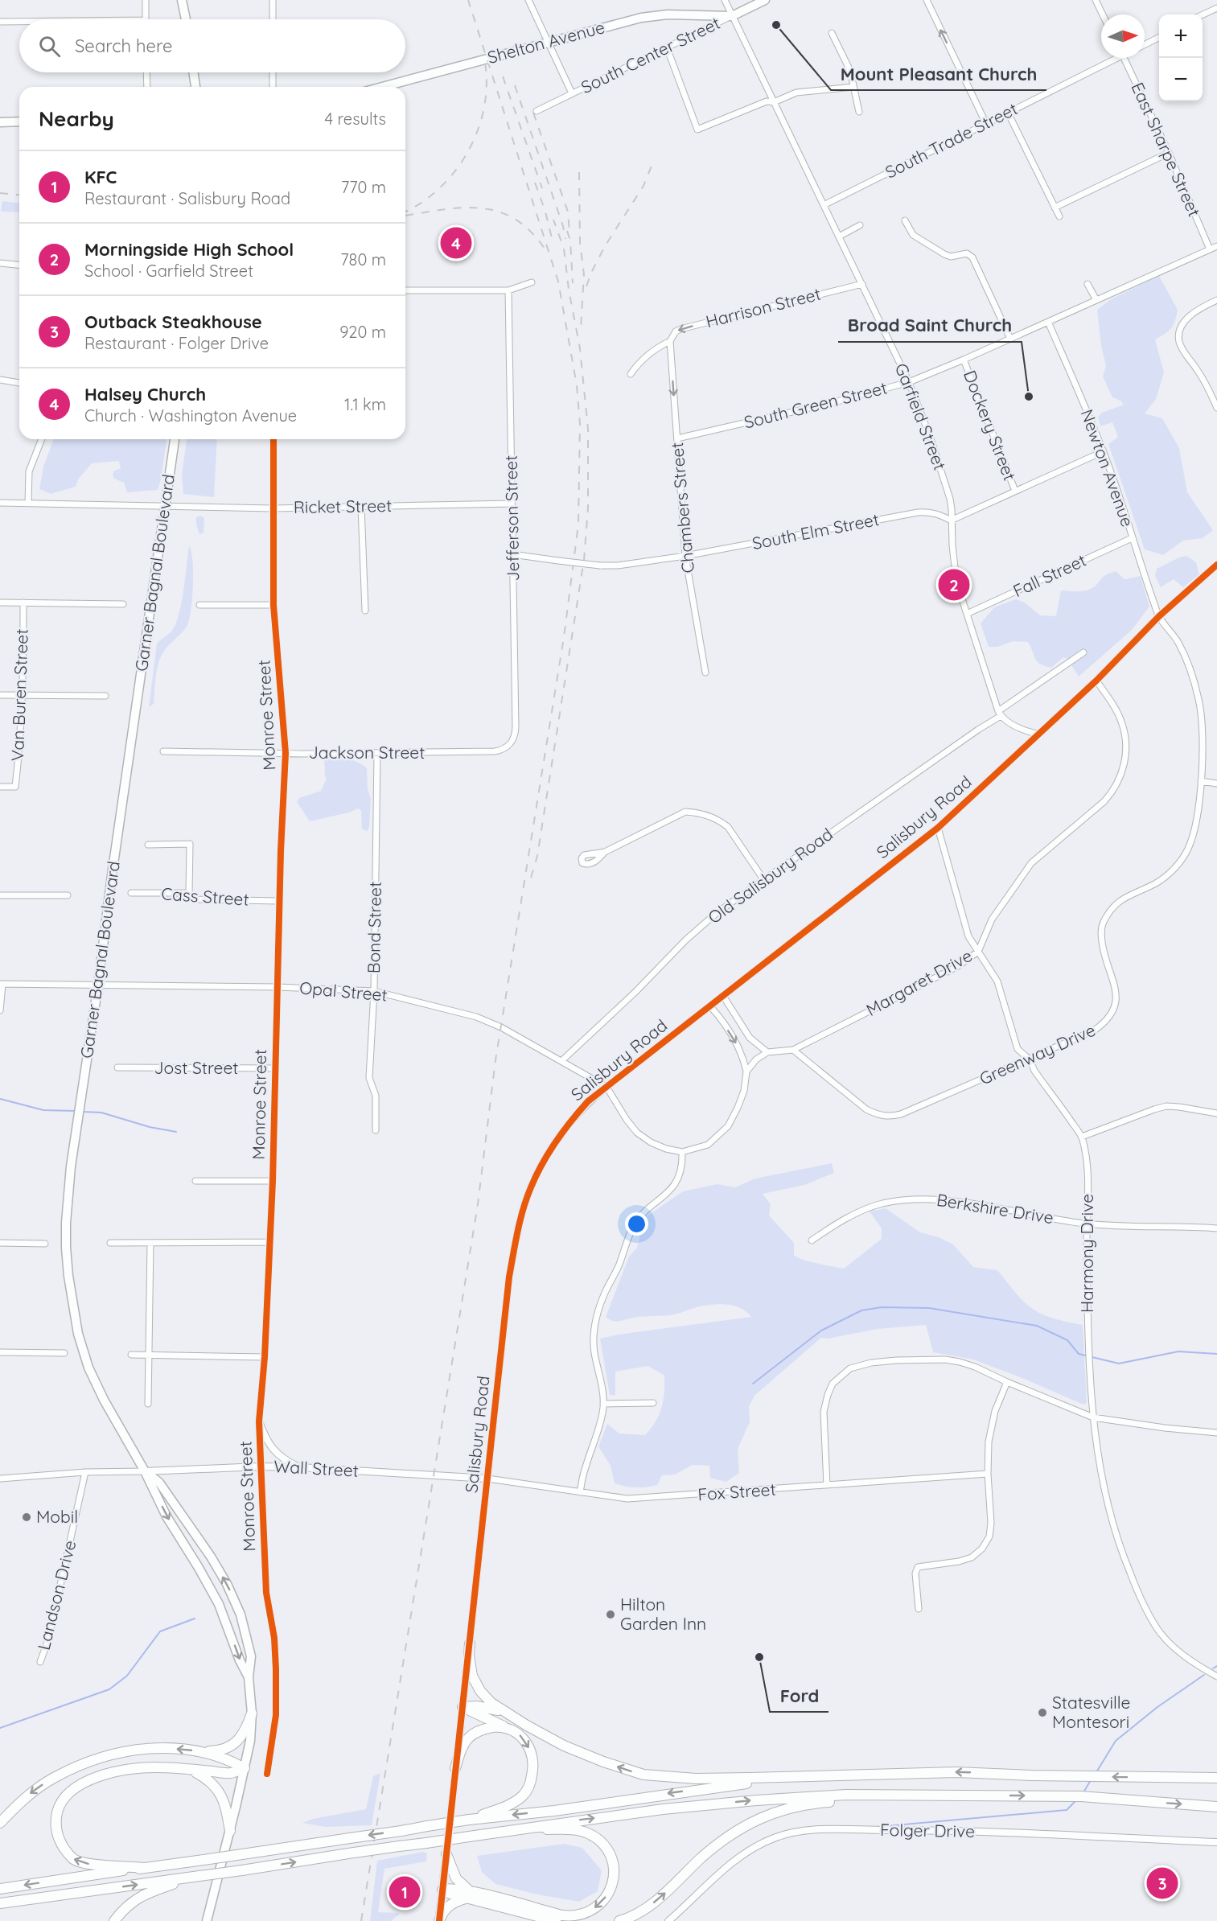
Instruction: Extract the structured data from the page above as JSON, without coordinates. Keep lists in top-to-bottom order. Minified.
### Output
{"streets":{"main road":["Shelton Avenue","South Center Street","Garner Bagnal Boulevard"],"street":["South Trade Street","East Sharpe Street","Harrison Street","South Green Street","Garfield Street","Dockery Street","Newton Avenue","Ricket Street","Chambers Street","Jefferson Street","South Elm Street","Fall Street","Van Buren Street","Monroe Street","Jackson Street","Salisbury Road","Old Salisbury Road","Cass Street","Bond Street","Margaret Drive","Opal Street","Greenway Drive","Jost Street","Berkshire Drive","Harmony Drive","Wall Street","Fox Street","Landson Drive","Folger Drive"]},"crossings":[["Shelton Avenue","South Center Street"],["Shelton Avenue","Garfield Street"],["South Center Street","Garfield Street"],["South Trade Street","Garfield Street"],["East Sharpe Street","South Green Street"],["Harrison Street","Garfield Street"],["Harrison Street","Chambers Street"],["South Green Street","Garfield Street"],["South Green Street","Dockery Street"],["South Green Street","Newton Avenue"],["South Green Street","Chambers Street"],["Garfield Street","South Elm Street"],["Garfield Street","Fall Street"],["Garfield Street","Old Salisbury Road"],["Newton Avenue","Fall Street"],["Newton Avenue","Salisbury Road"],["Newton Avenue","Greenway Drive"],["Ricket Street","Jefferson Street"],["Ricket Street","Garner Bagnal Boulevard"],["Ricket Street","Monroe Street"],["Chambers Street","South Elm Street"],["Jefferson Street","South Elm Street"],["Jefferson Street","Jackson Street"],["Garner Bagnal Boulevard","Opal Street"],["Garner Bagnal Boulevard","Wall Street"],["Monroe Street","Jackson Street"],["Monroe Street","Cass Street"],["Monroe Street","Opal Street"],["Monroe Street","Jost Street"],["Monroe Street","Wall Street"],["Jackson Street","Bond Street"],["Salisbury Road","Margaret Drive"],["Salisbury Road","Opal Street"],["Salisbury Road","Greenway Drive"],["Salisbury Road","Harmony Drive"],["Salisbury Road","Wall Street"],["Salisbury Road","Fox Street"],["Old Salisbury Road","Opal Street"],["Bond Street","Opal Street"],["Margaret Drive","Greenway Drive"],["Margaret Drive","Harmony Drive"],["Greenway Drive","Harmony Drive"],["Berkshire Drive","Harmony Drive"],["Wall Street","Fox Street"],["Wall Street","Landson Drive"]],"one_way":["Harrison Street"],"places":["Mount Pleasant Church","Broad Saint Church","Mobil","Hilton Garden Inn","Ford","Statesville Montesori"],"north":"right","page":{"map_buttons":["+","−"],"search":"Search here","heading":["Nearby","4 results"],"list":[{"mark":"1","name":"KFC","note":"Restaurant · Salisbury Road","value":"770 m"},{"mark":"2","name":"Morningside High School","note":"School · Garfield Street","value":"780 m"},{"mark":"3","name":"Outback Steakhouse","note":"Restaurant · Folger Drive","value":"920 m"},{"mark":"4","name":"Halsey Church","note":"Church · Washington Avenue","value":"1.1 km"}],"pins":["4","2","3","1"]}}
